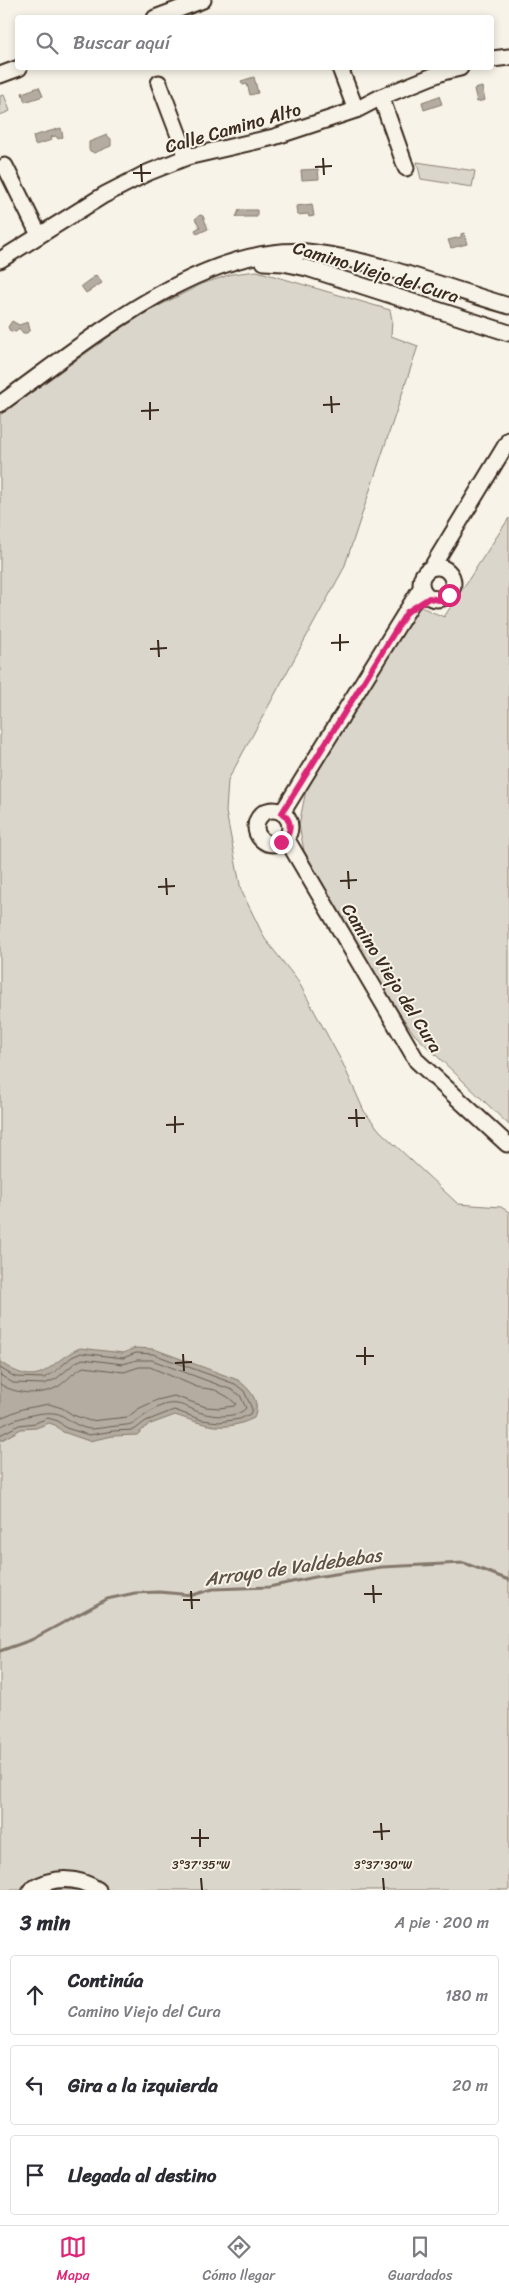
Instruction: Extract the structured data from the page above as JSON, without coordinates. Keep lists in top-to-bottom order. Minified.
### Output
{"streets":{"street":["Calle Camino Alto","Camino Viejo del Cura"]},"water":["Arroyo de Valdebebas"],"page":{"search":"Buscar aquí","heading":["3 min","A pie · 200 m"],"list":[["Continúa","Camino Viejo del Cura","180 m"],["Gira a la izquierda","20 m"],"Llegada al destino"],"nav":["Mapa","Cómo llegar","Guardados"]},"coordinates":["3°37'35\"W","3°37'30\"W"]}
